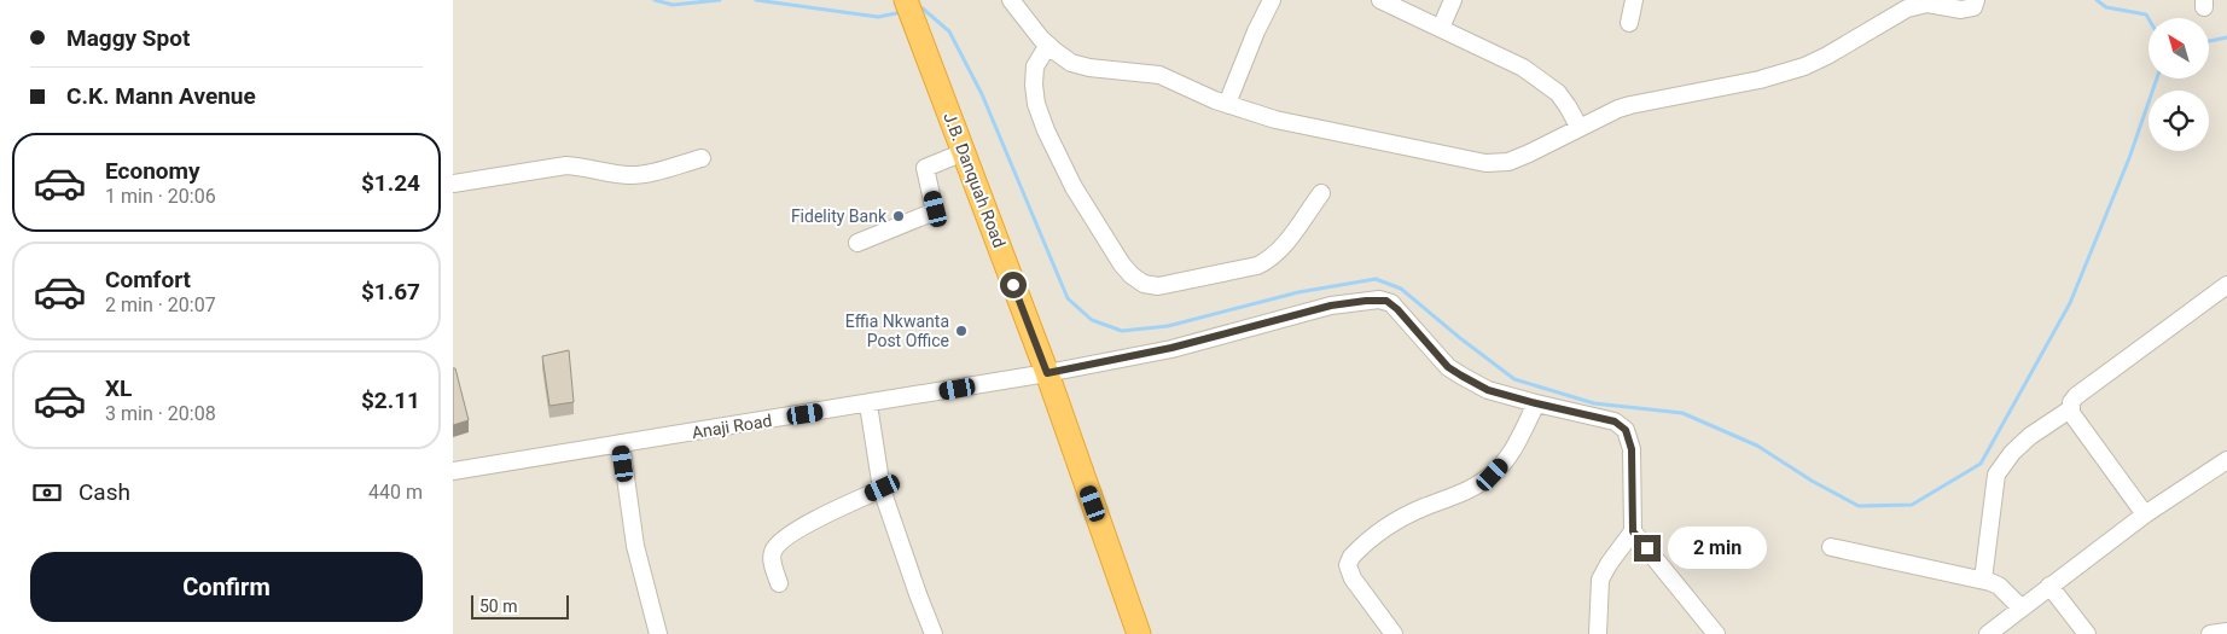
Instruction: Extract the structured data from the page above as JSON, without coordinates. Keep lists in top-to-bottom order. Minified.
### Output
{"streets":{"highway":["J.B. Danquah Road"],"street":["Anaji Road"]},"crossings":[["J.B. Danquah Road","Anaji Road"]],"places":["Fidelity Bank","Effia Nkwanta Post Office"],"scale_bar":"50 m","north":"top left","page":{"banner":["Maggy Spot","C.K. Mann Avenue"],"list":[{"name":"Economy","note":"1 min · 20:06","value":"$1.24"},{"name":"Comfort","note":"2 min · 20:07","value":"$1.67"},{"name":"XL","note":"3 min · 20:08","value":"$2.11"}],"pay":["Cash","440 m"],"bubble":"2 min","buttons":"Confirm","scale":"50 m"}}
